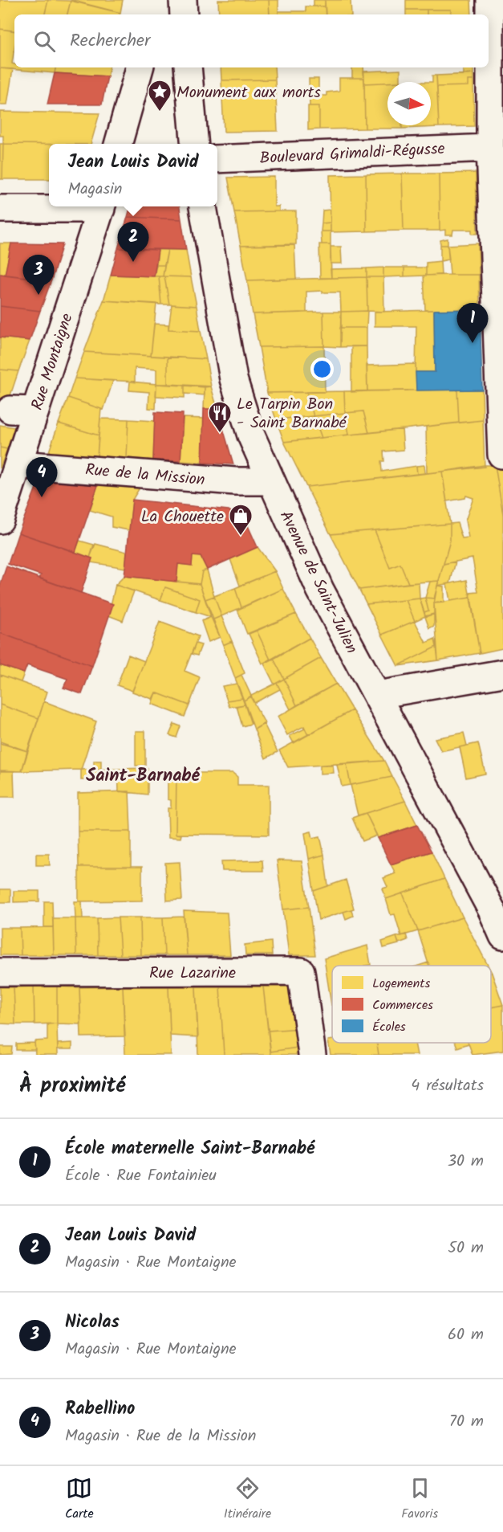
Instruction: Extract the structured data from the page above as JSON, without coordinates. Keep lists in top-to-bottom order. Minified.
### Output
{"streets":{"street":["Boulevard Grimaldi-Régusse","Rue Montaigne","Rue de la Mission","Avenue de Saint-Julien","Rue Lazarine"]},"crossings":[["Rue Montaigne","Rue de la Mission"],["Rue de la Mission","Avenue de Saint-Julien"]],"districts":["Saint-Barnabé"],"places":{"place":["Monument aux morts"],"restaurant":["Le Tarpin Bon - Saint Barnabé"],"shop":["La Chouette"]},"legend":["Logements","Commerces","Écoles"],"north":"right","page":{"search":"Rechercher","popup":["Jean Louis David","Magasin"],"pins":["2","3","1","4"],"heading":["À proximité","4 résultats"],"list":[{"mark":"1","name":"École maternelle Saint-Barnabé","note":"École · Rue Fontainieu","value":"30 m"},{"mark":"2","name":"Jean Louis David","note":"Magasin · Rue Montaigne","value":"50 m"},{"mark":"3","name":"Nicolas","note":"Magasin · Rue Montaigne","value":"60 m"},{"mark":"4","name":"Rabellino","note":"Magasin · Rue de la Mission","value":"70 m"}],"nav":["Carte","Itinéraire","Favoris"]}}
